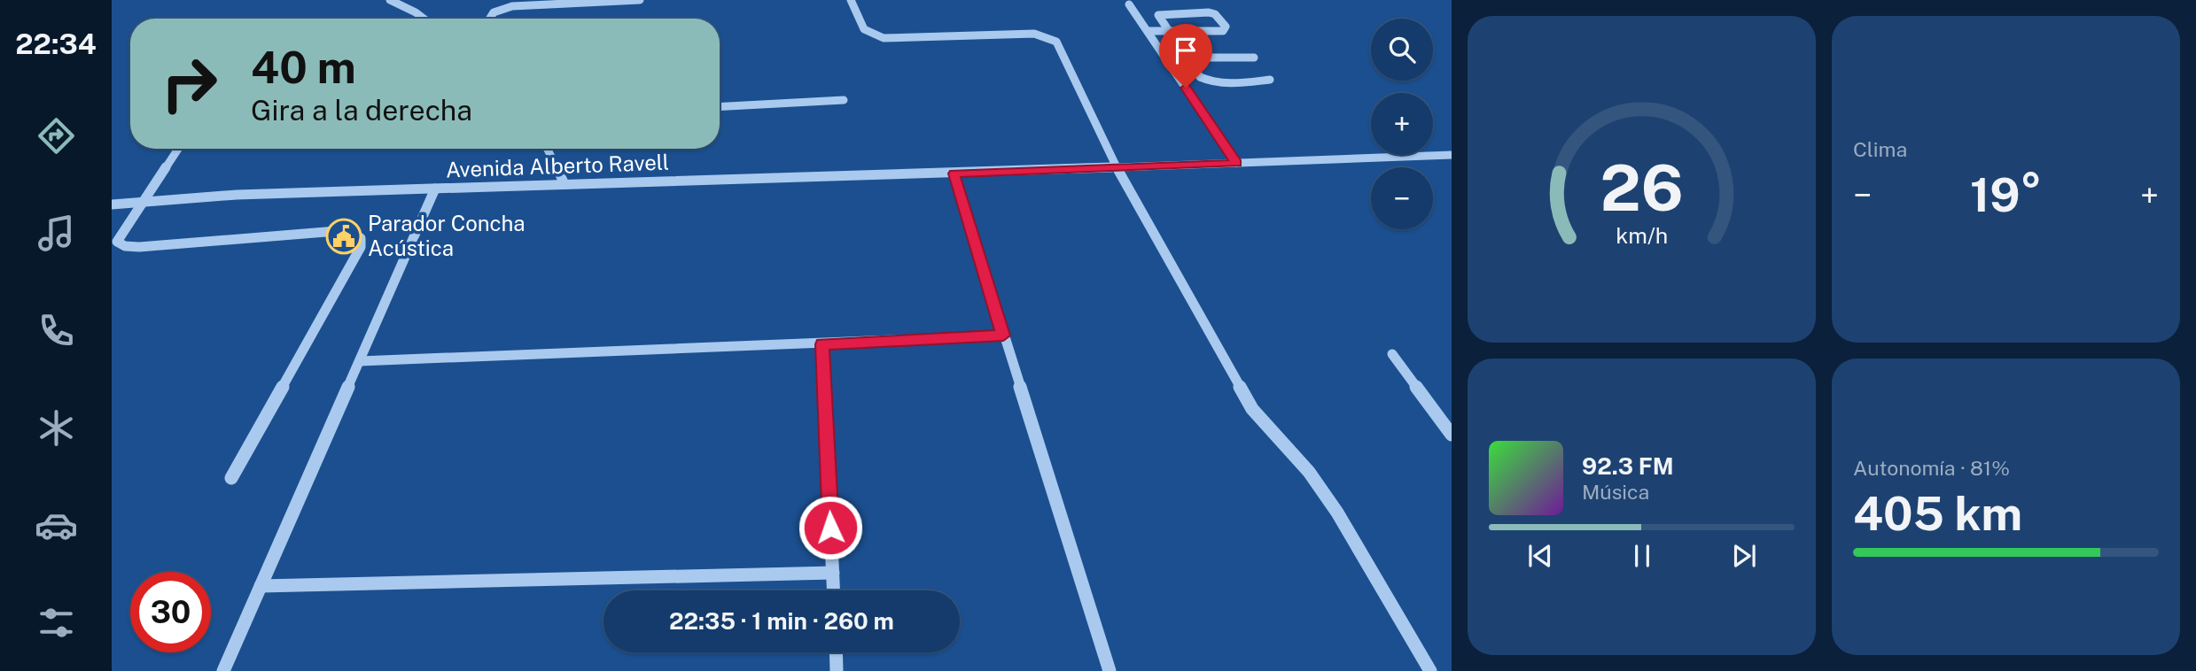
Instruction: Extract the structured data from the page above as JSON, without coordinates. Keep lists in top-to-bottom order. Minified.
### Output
{"streets":{"street":["Avenida Alberto Ravell"]},"places":{"public building":["Parador Concha Acústica"]},"page":{"tabs":"22:34","tile":["Clima",["Autonomía · 81%","405 km"]],"map_buttons":["+","−"],"turn":["40 m","Gira a la derecha"],"heat":["−","19°","+"],"song":["92.3 FM","Música"],"limit":"30","trip":"22:35 · 1 min · 260 m","gauge":["26","km/h"]}}
